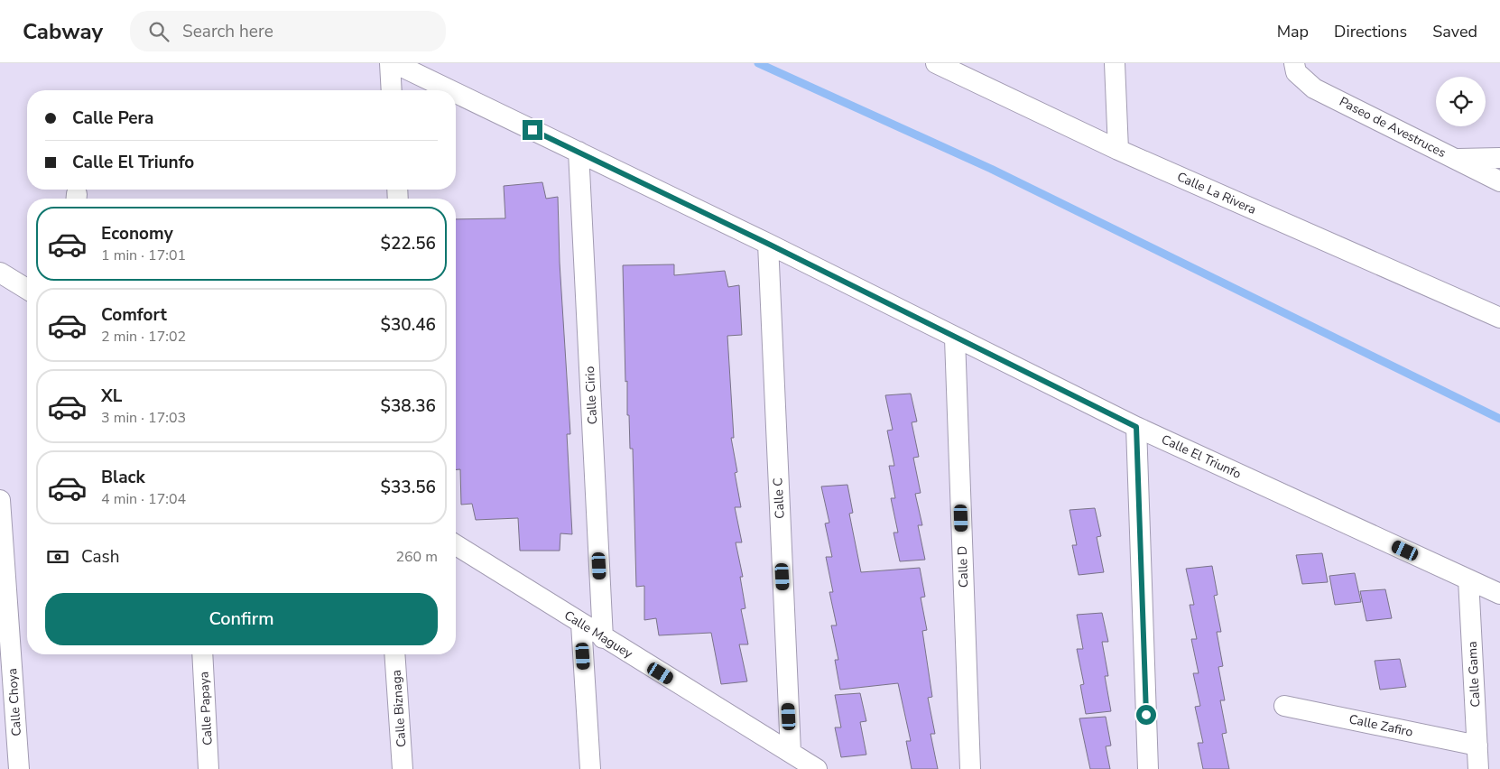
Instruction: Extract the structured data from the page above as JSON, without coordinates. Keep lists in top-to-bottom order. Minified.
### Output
{"streets":{"street":["Paseo de Avestruces","Calle La Rivera","Calle Cirio","Calle El Triunfo","Calle C","Calle D","Calle Maguey","Calle Gama","Calle Choya","Calle Papaya","Calle Biznaga","Calle Zafiro"]},"crossings":[["Calle Cirio","Calle El Triunfo"],["Calle Cirio","Calle Maguey"],["Calle El Triunfo","Calle C"],["Calle El Triunfo","Calle D"],["Calle El Triunfo","Calle Gama"],["Calle C","Calle Maguey"],["Calle Gama","Calle Zafiro"]],"page":{"header":"Cabway","search":"Search here","nav":["Map","Directions","Saved"],"banner":["Calle Pera","Calle El Triunfo"],"list":[{"name":"Economy","note":"1 min · 17:01","value":"$22.56"},{"name":"Comfort","note":"2 min · 17:02","value":"$30.46"},{"name":"XL","note":"3 min · 17:03","value":"$38.36"},{"name":"Black","note":"4 min · 17:04","value":"$33.56"}],"pay":["Cash","260 m"],"buttons":"Confirm"}}
